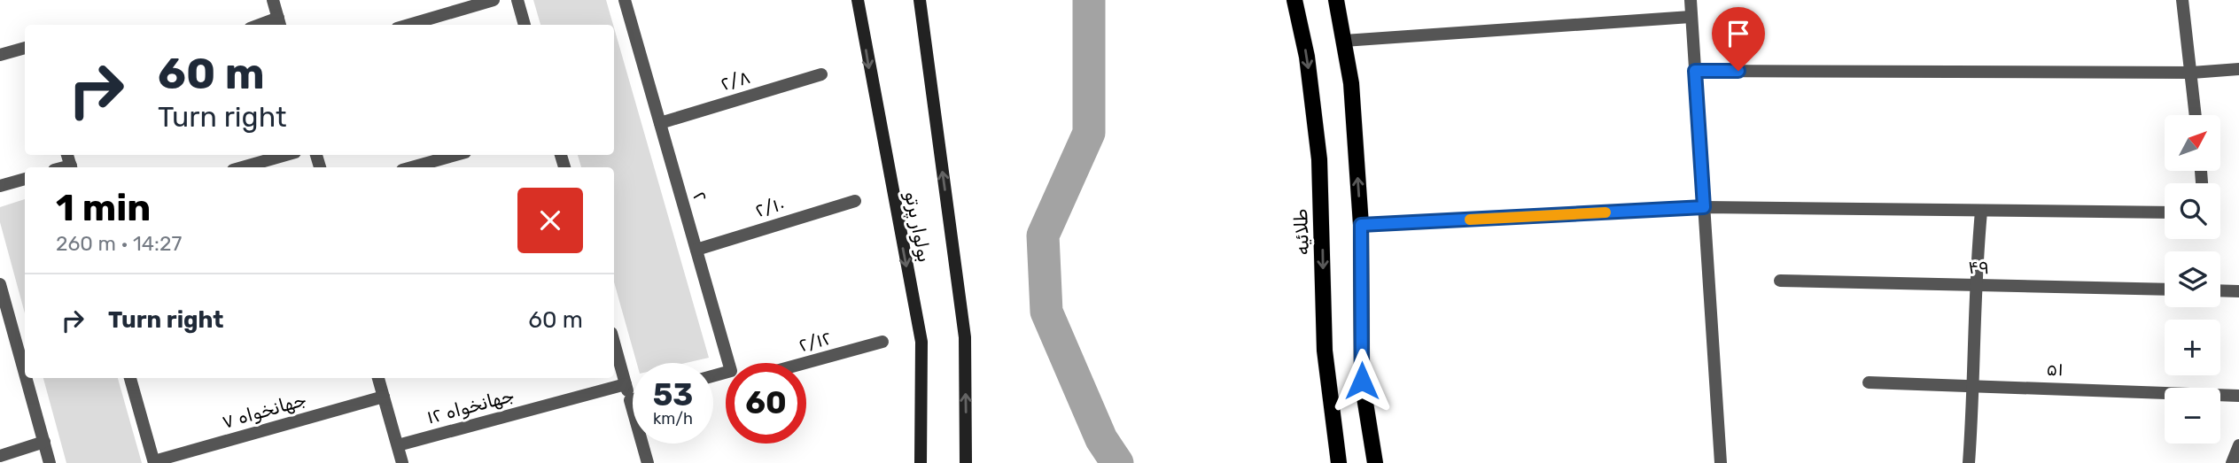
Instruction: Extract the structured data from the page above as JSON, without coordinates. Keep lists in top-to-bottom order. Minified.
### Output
{"streets":{"main road":["بولوار پرتو","طلائیه"],"street":["۲/۸","۲","۲/۱۰","۴۹","۲/۱۲","۵۱","جهانخواه ۱۲","جهانخواه ۷"]},"crossings":[["۲/۸","۲"],["۲","۲/۱۰"]],"north":"top right","page":{"turn":["60 m","Turn right"],"map_buttons":["+","−"],"heading":["1 min","260 m · 14:27"],"list":[{"name":"Turn right","value":"60 m"}],"speed":"53 km/h","limit":"60"}}
